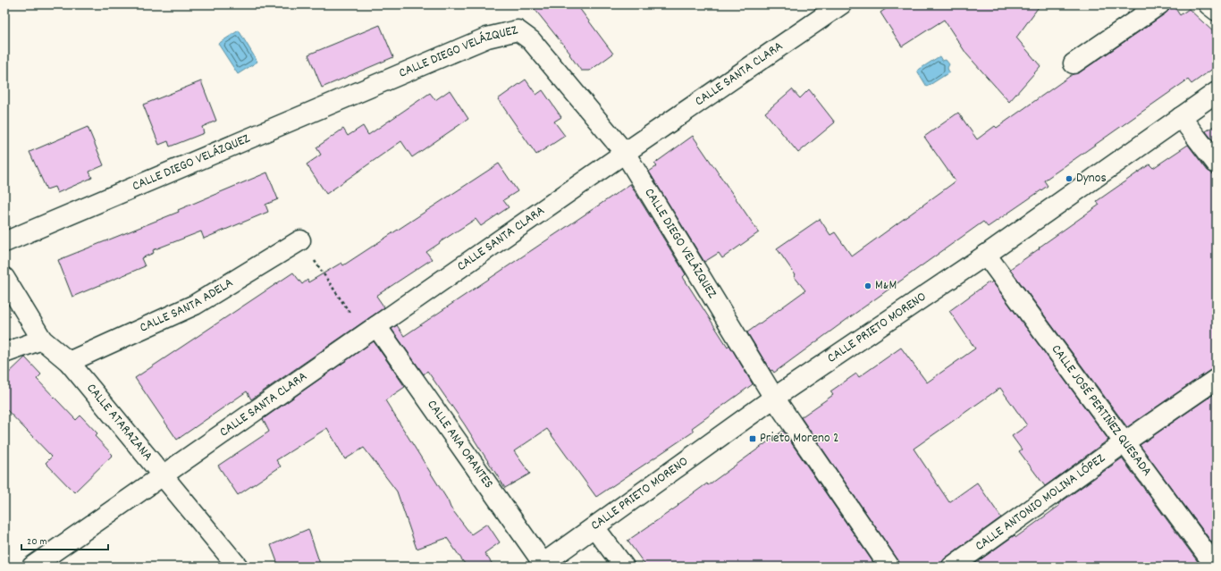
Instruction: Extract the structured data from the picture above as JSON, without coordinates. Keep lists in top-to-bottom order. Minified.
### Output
{"streets":{"street":["CALLE DIEGO VELÁZQUEZ","CALLE SANTA CLARA","CALLE SANTA ADELA","CALLE PRIETO MORENO","CALLE JOSÉ PERTIÑEZ QUESADA","CALLE ATARAZANA","CALLE ANA ORANTES","CALLE ANTONIO MOLINA LÓPEZ"]},"crossings":[["CALLE DIEGO VELÁZQUEZ","CALLE SANTA CLARA"],["CALLE DIEGO VELÁZQUEZ","CALLE PRIETO MORENO"],["CALLE SANTA CLARA","CALLE ATARAZANA"],["CALLE SANTA CLARA","CALLE ANA ORANTES"],["CALLE SANTA ADELA","CALLE ATARAZANA"],["CALLE PRIETO MORENO","CALLE JOSÉ PERTIÑEZ QUESADA"],["CALLE PRIETO MORENO","CALLE ANA ORANTES"],["CALLE JOSÉ PERTIÑEZ QUESADA","CALLE ANTONIO MOLINA LÓPEZ"]],"places":{"other":["Dynos","M&M"],"transit":["Prieto Moreno 2"]},"scale_bar":"20 m"}
